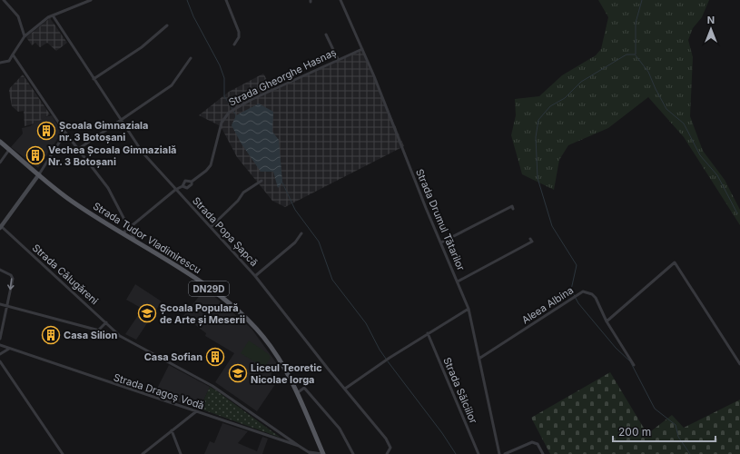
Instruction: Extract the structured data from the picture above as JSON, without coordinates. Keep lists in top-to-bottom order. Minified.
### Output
{"streets":{"main road":["Strada Tudor Vladimirescu","DN29D"],"street":["Strada Gheorghe Hasnaș","Strada Drumul Tătarilor","Strada Popa Șapcă","Strada Călugăreni","Aleea Albina","Strada Sălciilor","Strada Dragoș Vodă"]},"crossings":[["Strada Gheorghe Hasnaș","Strada Drumul Tătarilor"],["Strada Gheorghe Hasnaș","Strada Popa Șapcă"],["Strada Gheorghe Hasnaș","Strada Tudor Vladimirescu"],["Strada Drumul Tătarilor","Aleea Albina"]],"places":{"building":["Școala Gimnaziala nr. 3 Botoșani","Vechea Școala Gimnazială Nr. 3 Botoșani","Casa Silion","Casa Sofian"],"school or university":["Școala Populară de Arte și Meserii","Liceul Teoretic Nicolae Iorga"]},"scale_bar":"200 m","north":"top"}
